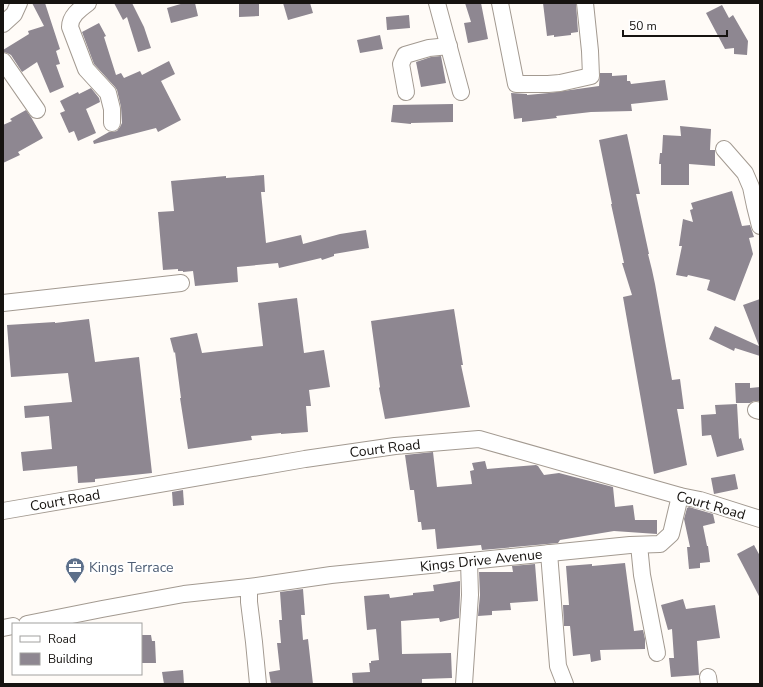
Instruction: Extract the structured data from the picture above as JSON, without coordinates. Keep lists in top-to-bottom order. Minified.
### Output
{"streets":{"street":["Court Road","Kings Drive Avenue"]},"crossings":[["Court Road","Kings Drive Avenue"]],"places":{"office":["Kings Terrace"]},"legend":["Road","Building"],"scale_bar":"50 m"}
